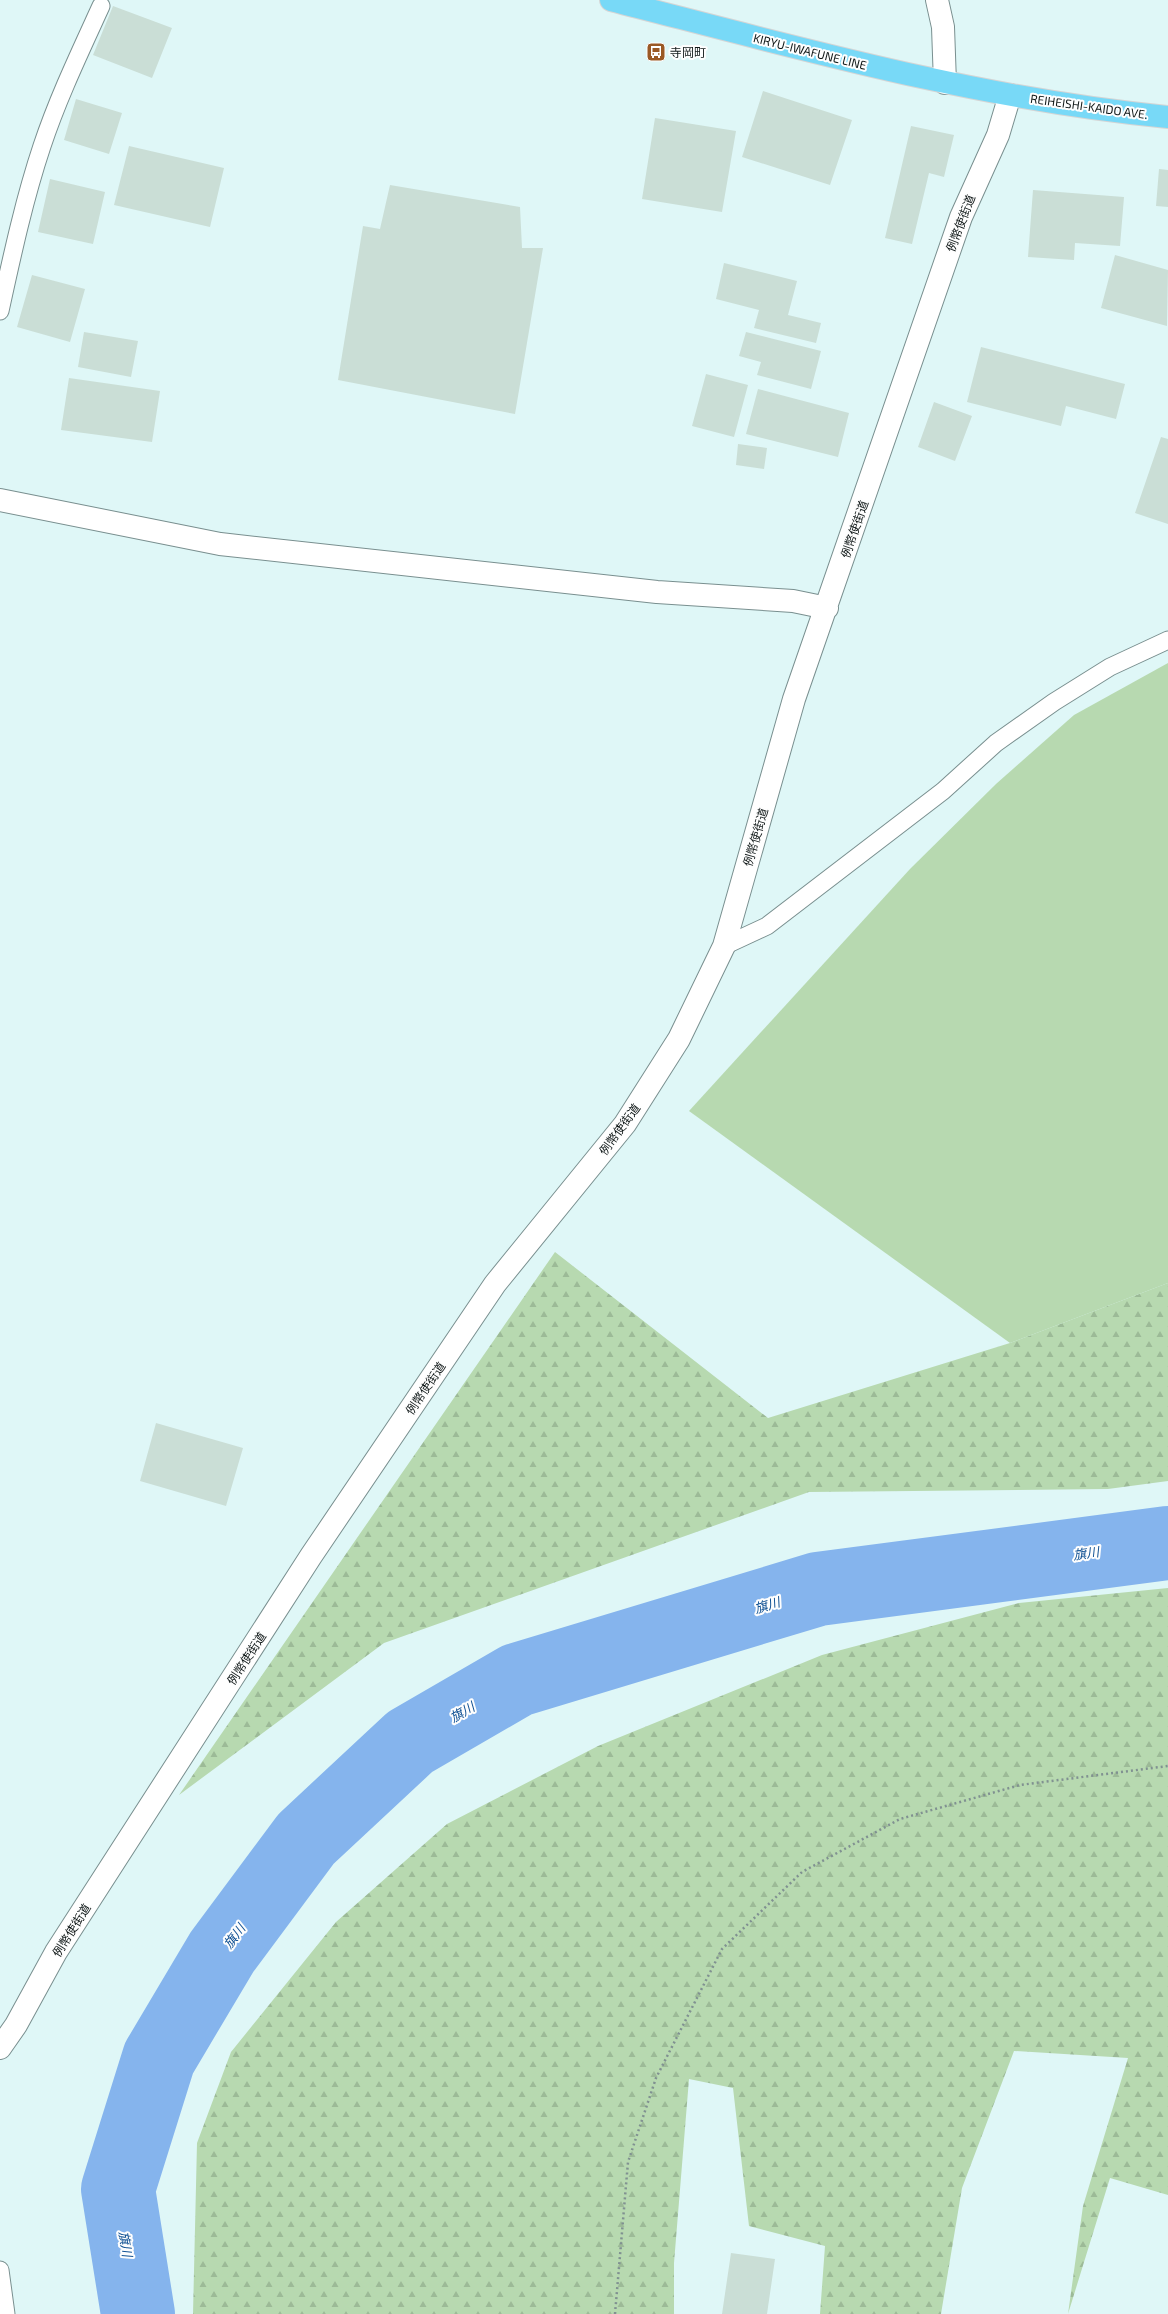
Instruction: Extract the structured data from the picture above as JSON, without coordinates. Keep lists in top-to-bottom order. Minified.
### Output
{"streets":{"main road":["KIRYU-IWAFUNE LINE","REIHEISHI-KAIDO AVE."],"street":["例幣使街道"]},"crossings":[["KIRYU-IWAFUNE LINE","REIHEISHI-KAIDO AVE."],["KIRYU-IWAFUNE LINE","例幣使街道"],["REIHEISHI-KAIDO AVE.","例幣使街道"]],"water":["旗川"],"places":{"bus stop":["寺岡町"]}}
